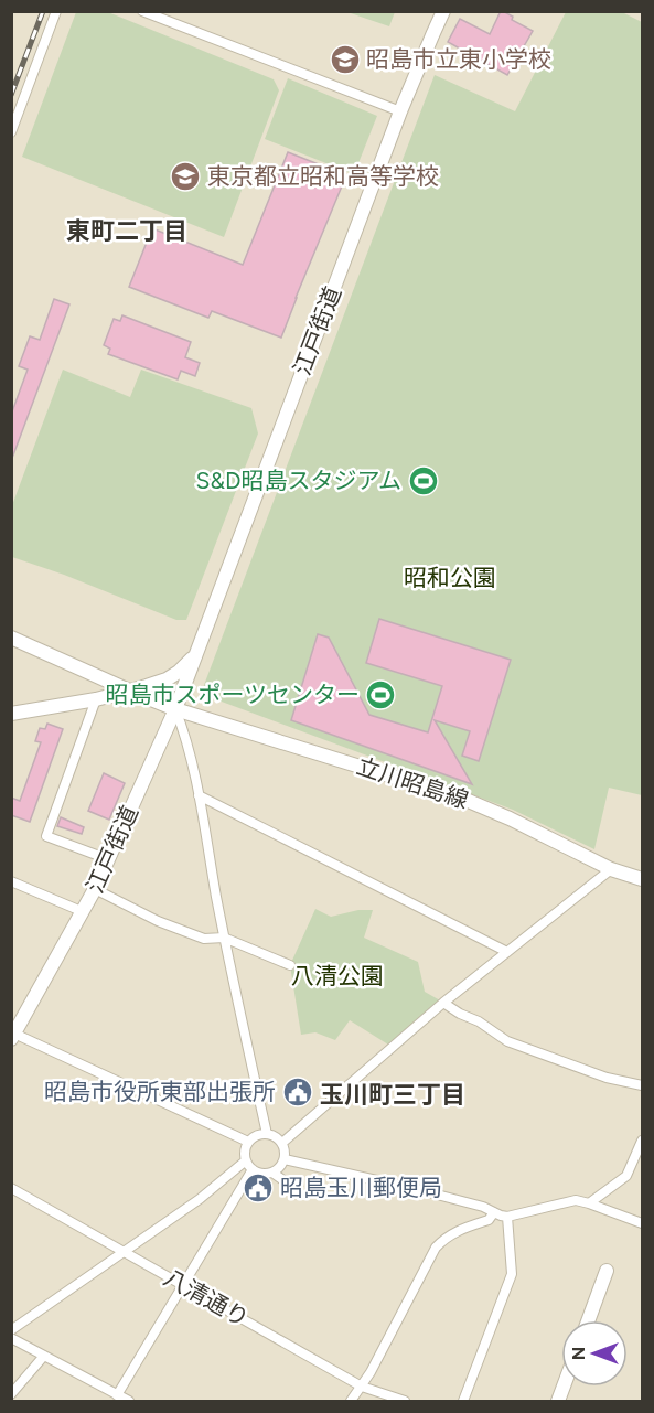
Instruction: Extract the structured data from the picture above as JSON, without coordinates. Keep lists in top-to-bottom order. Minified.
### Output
{"streets":{"street":["江戸街道","立川昭島線","八清通り"]},"crossings":[["江戸街道","立川昭島線"]],"districts":["東町二丁目","玉川町三丁目"],"parks":["昭和公園","八清公園"],"places":{"school or university":["昭島市立東小学校","東京都立昭和高等学校"],"sports":["S&D昭島スタジアム","昭島市スポーツセンター"],"public building":["昭島市役所東部出張所","昭島玉川郵便局"]},"north":"left"}
